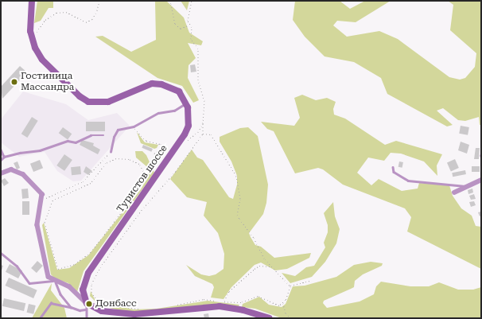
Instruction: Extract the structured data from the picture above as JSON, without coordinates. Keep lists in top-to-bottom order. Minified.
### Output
{"streets":{"main road":["Туристов шоссе"]},"places":["Гостиница Массандра","Донбасс"]}
